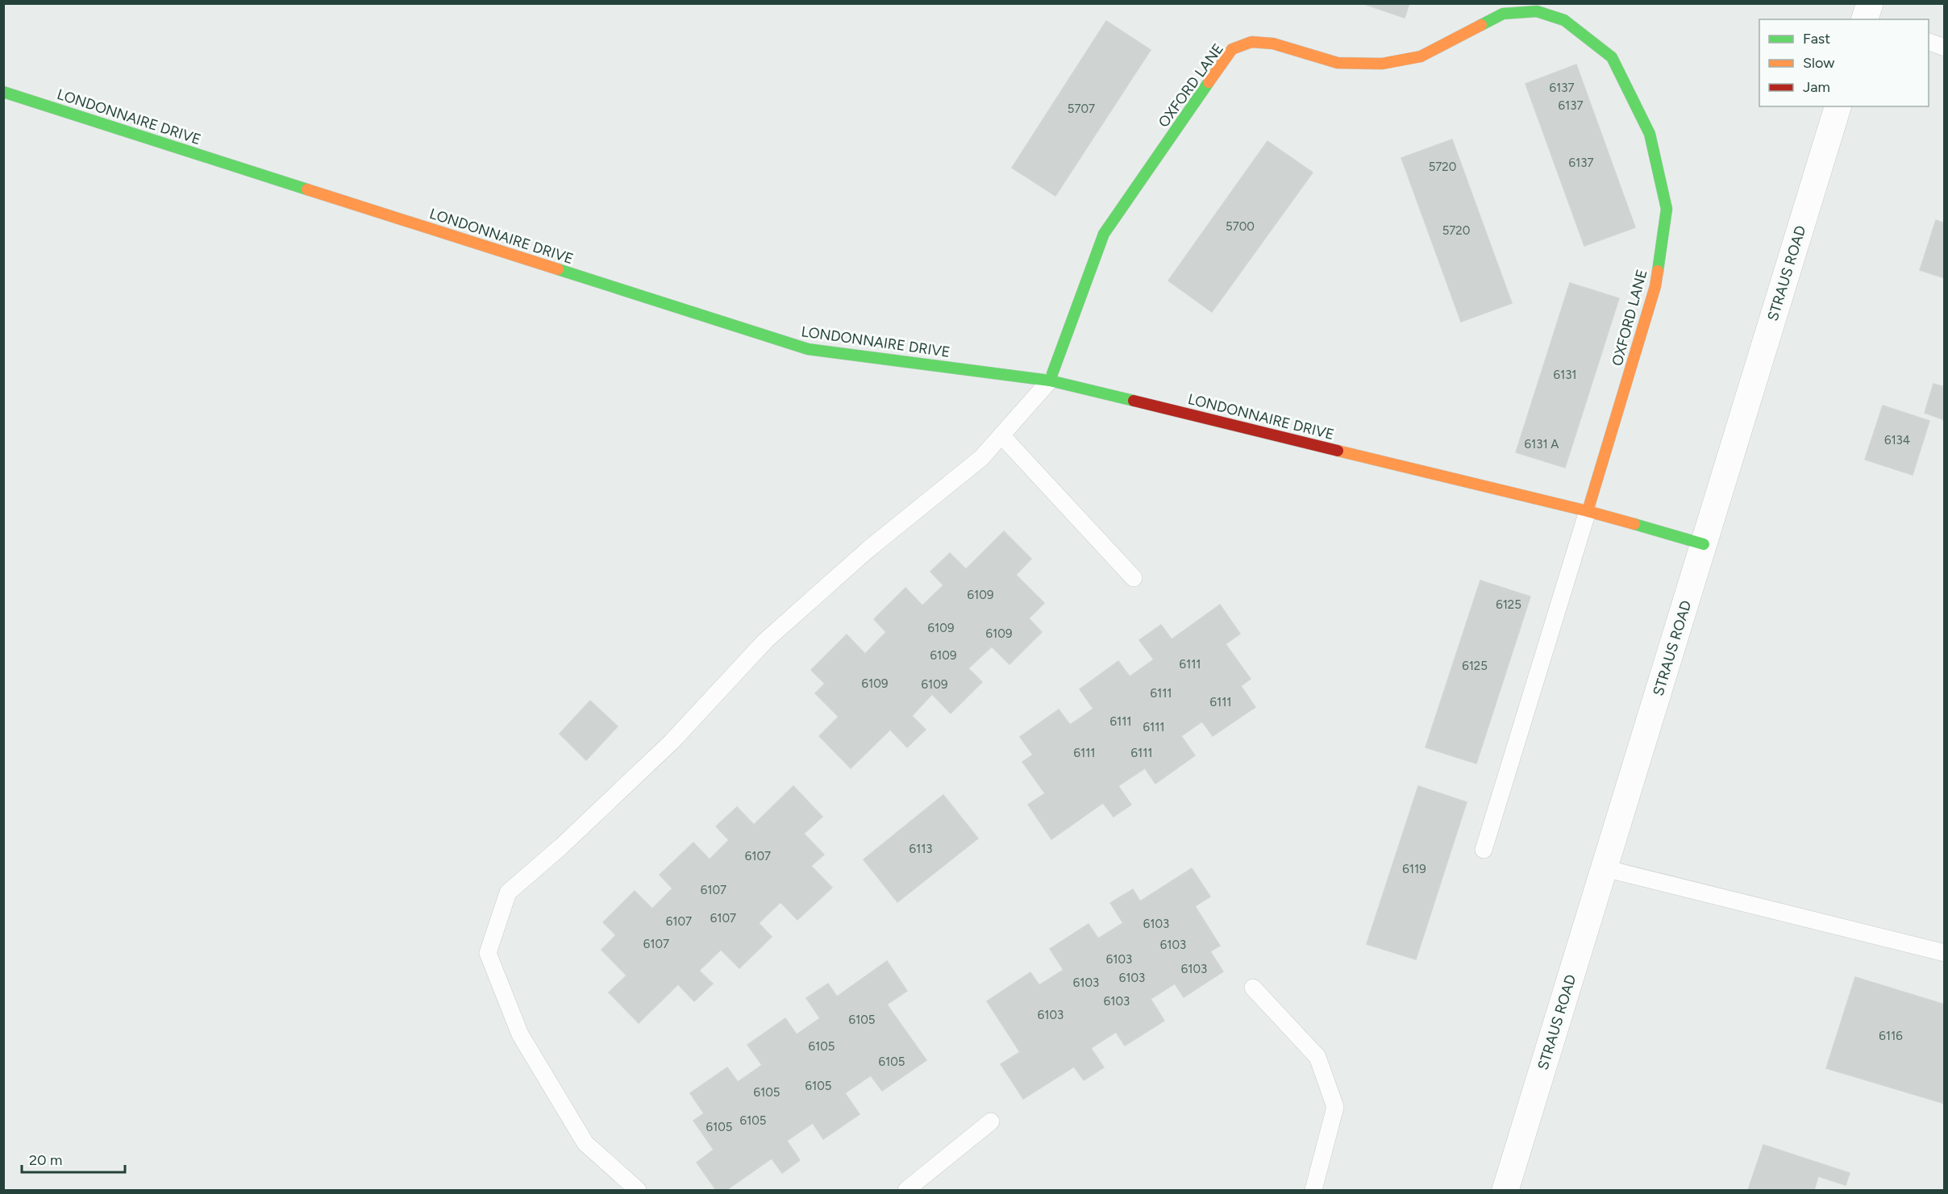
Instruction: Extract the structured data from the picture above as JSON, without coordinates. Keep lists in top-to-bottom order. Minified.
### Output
{"streets":{"street":["OXFORD LANE","LONDONNAIRE DRIVE","STRAUS ROAD"]},"crossings":[["OXFORD LANE","LONDONNAIRE DRIVE"],["LONDONNAIRE DRIVE","STRAUS ROAD"]],"house_numbers":["6137","6137","5707","6137","5720","5700","5720","6131","6134","6131 A","6109","6125","6109","6109","6109","6111","6125","6109","6109","6111","6111","6111","6111","6111","6111","6113","6107","6119","6107","6107","6107","6103","6107","6103","6103","6103","6103","6103","6103","6103","6105","6116","6105","6105","6105","6105","6105","6105"],"legend":["Fast","Slow","Jam"],"scale_bar":"20 m"}
